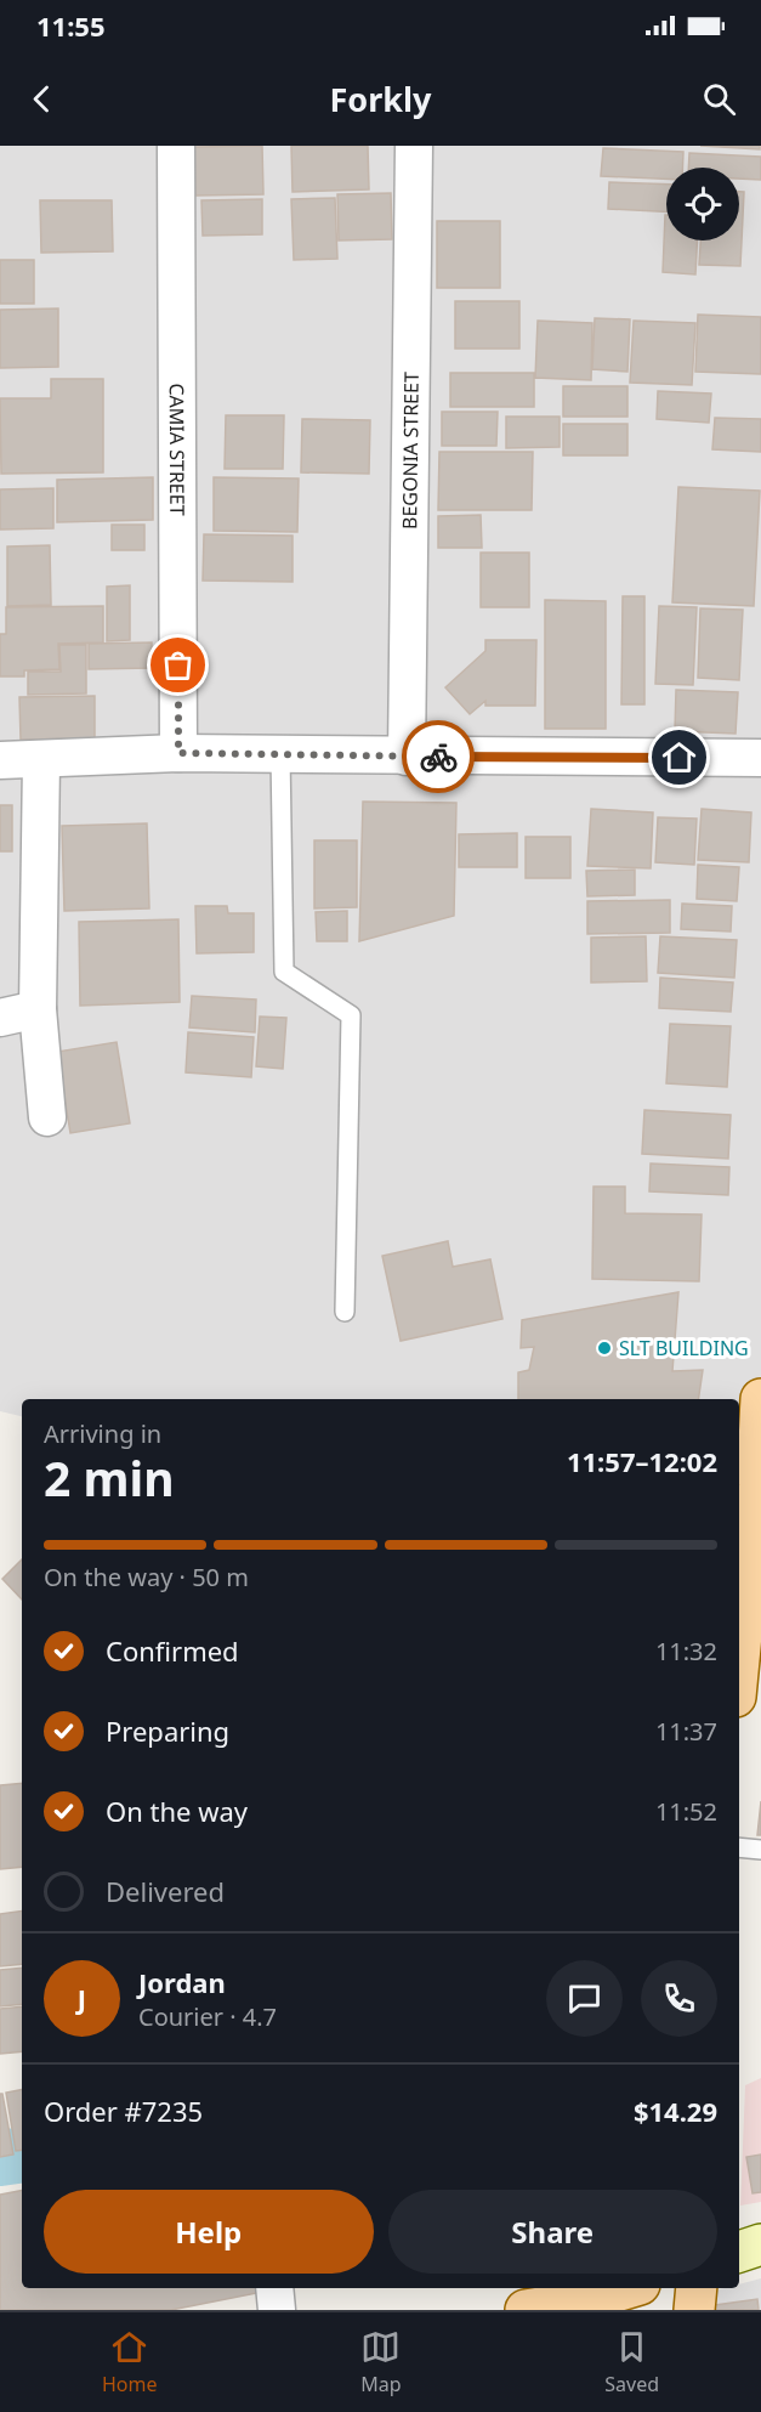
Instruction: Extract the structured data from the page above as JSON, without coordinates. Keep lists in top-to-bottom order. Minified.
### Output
{"streets":{"street":["CAMIA STREET","BEGONIA STREET"]},"places":["SLT BUILDING"],"page":{"status":"11:55","header":"Forkly","heading":["2 min","Arriving in","11:57–12:02"],"panel":["Jordan","Courier · 4.7","Order #7235","$14.29"],"bar":"On the way · 50 m","list":[["Confirmed","11:32"],["Preparing","11:37"],["On the way","11:52"],"Delivered"],"round":"J","buttons":["Help","Share"],"tabs":["Home","Map","Saved"]}}
